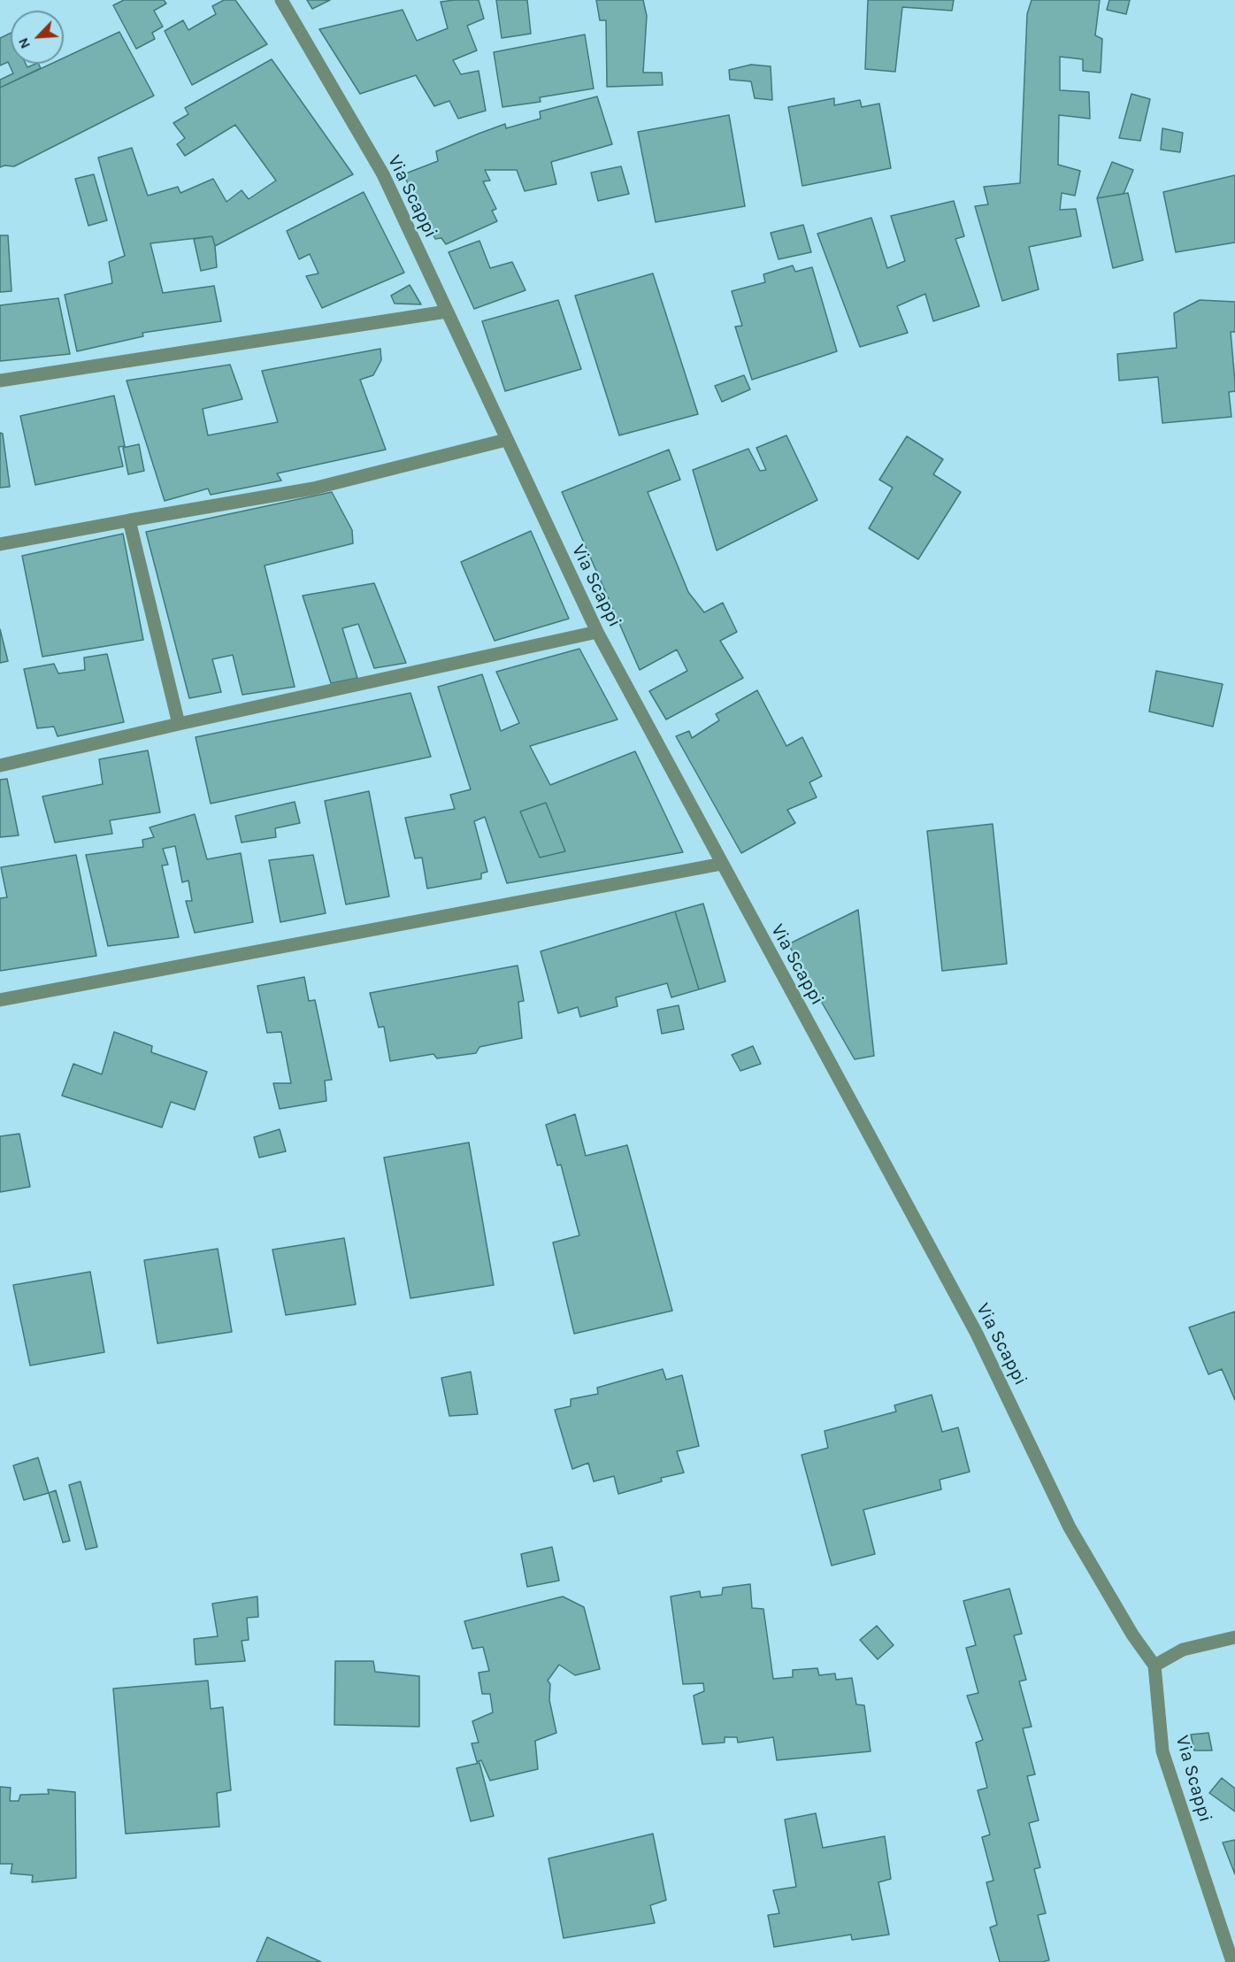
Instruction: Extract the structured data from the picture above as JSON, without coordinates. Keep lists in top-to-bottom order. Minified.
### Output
{"streets":{"street":["Via Scappi"]},"north":"bottom left"}
